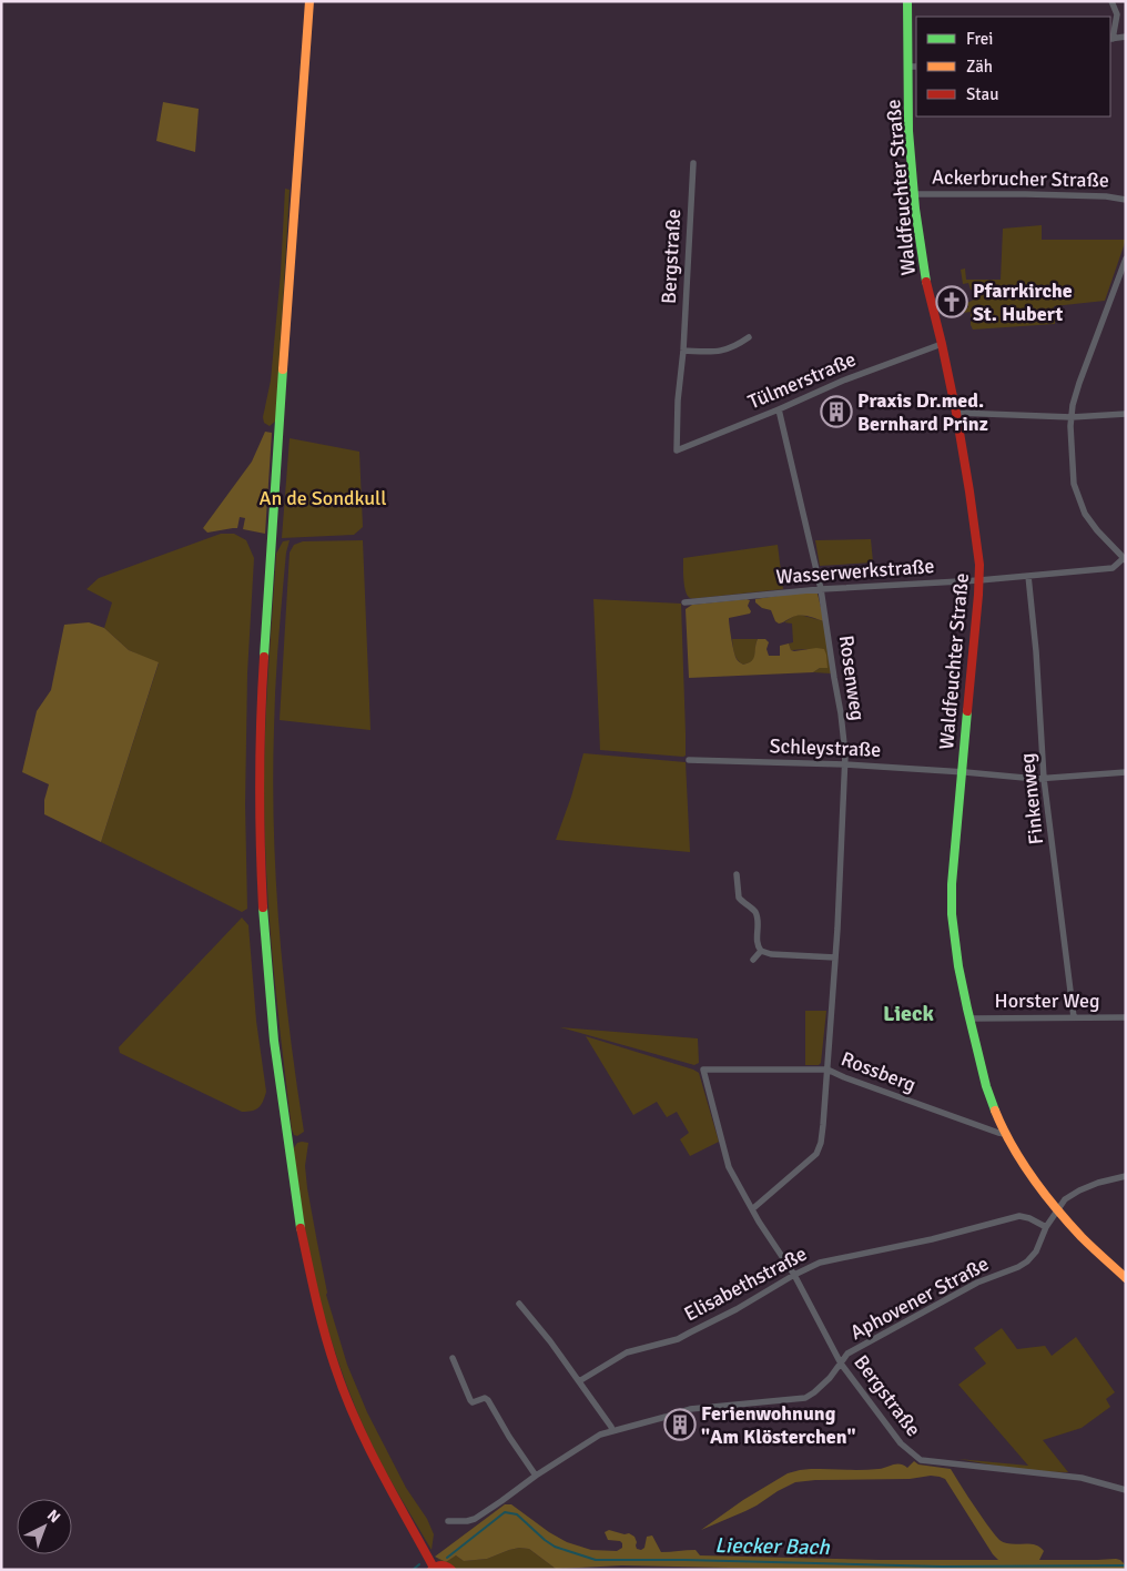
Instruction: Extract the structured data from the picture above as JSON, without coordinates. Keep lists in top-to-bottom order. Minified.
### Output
{"streets":{"main road":["Waldfeuchter Straße"],"street":["Ackerbrucher Straße","Bergstraße","Tülmerstraße","Wasserwerkstraße","Rosenweg","Schleystraße","Finkenweg","Horster Weg","Rossberg","Elisabethstraße","Aphovener Straße"]},"crossings":[["Ackerbrucher Straße","Waldfeuchter Straße"],["Waldfeuchter Straße","Tülmerstraße"],["Waldfeuchter Straße","Wasserwerkstraße"],["Waldfeuchter Straße","Schleystraße"],["Waldfeuchter Straße","Horster Weg"],["Waldfeuchter Straße","Rossberg"],["Waldfeuchter Straße","Aphovener Straße"],["Bergstraße","Tülmerstraße"],["Bergstraße","Rosenweg"],["Bergstraße","Rossberg"],["Bergstraße","Elisabethstraße"],["Bergstraße","Aphovener Straße"],["Tülmerstraße","Rosenweg"],["Wasserwerkstraße","Rosenweg"],["Wasserwerkstraße","Finkenweg"],["Rosenweg","Schleystraße"],["Rosenweg","Rossberg"],["Schleystraße","Finkenweg"],["Finkenweg","Horster Weg"],["Elisabethstraße","Aphovener Straße"]],"districts":["Lieck"],"water":["Liecker Bach"],"parks":["An de Sondkull"],"places":{"church":["Pfarrkirche St. Hubert"],"building":["Praxis Dr.med. Bernhard Prinz","Ferienwohnung \"Am Klösterchen\""]},"legend":["Frei","Zäh","Stau"],"north":"top right"}
